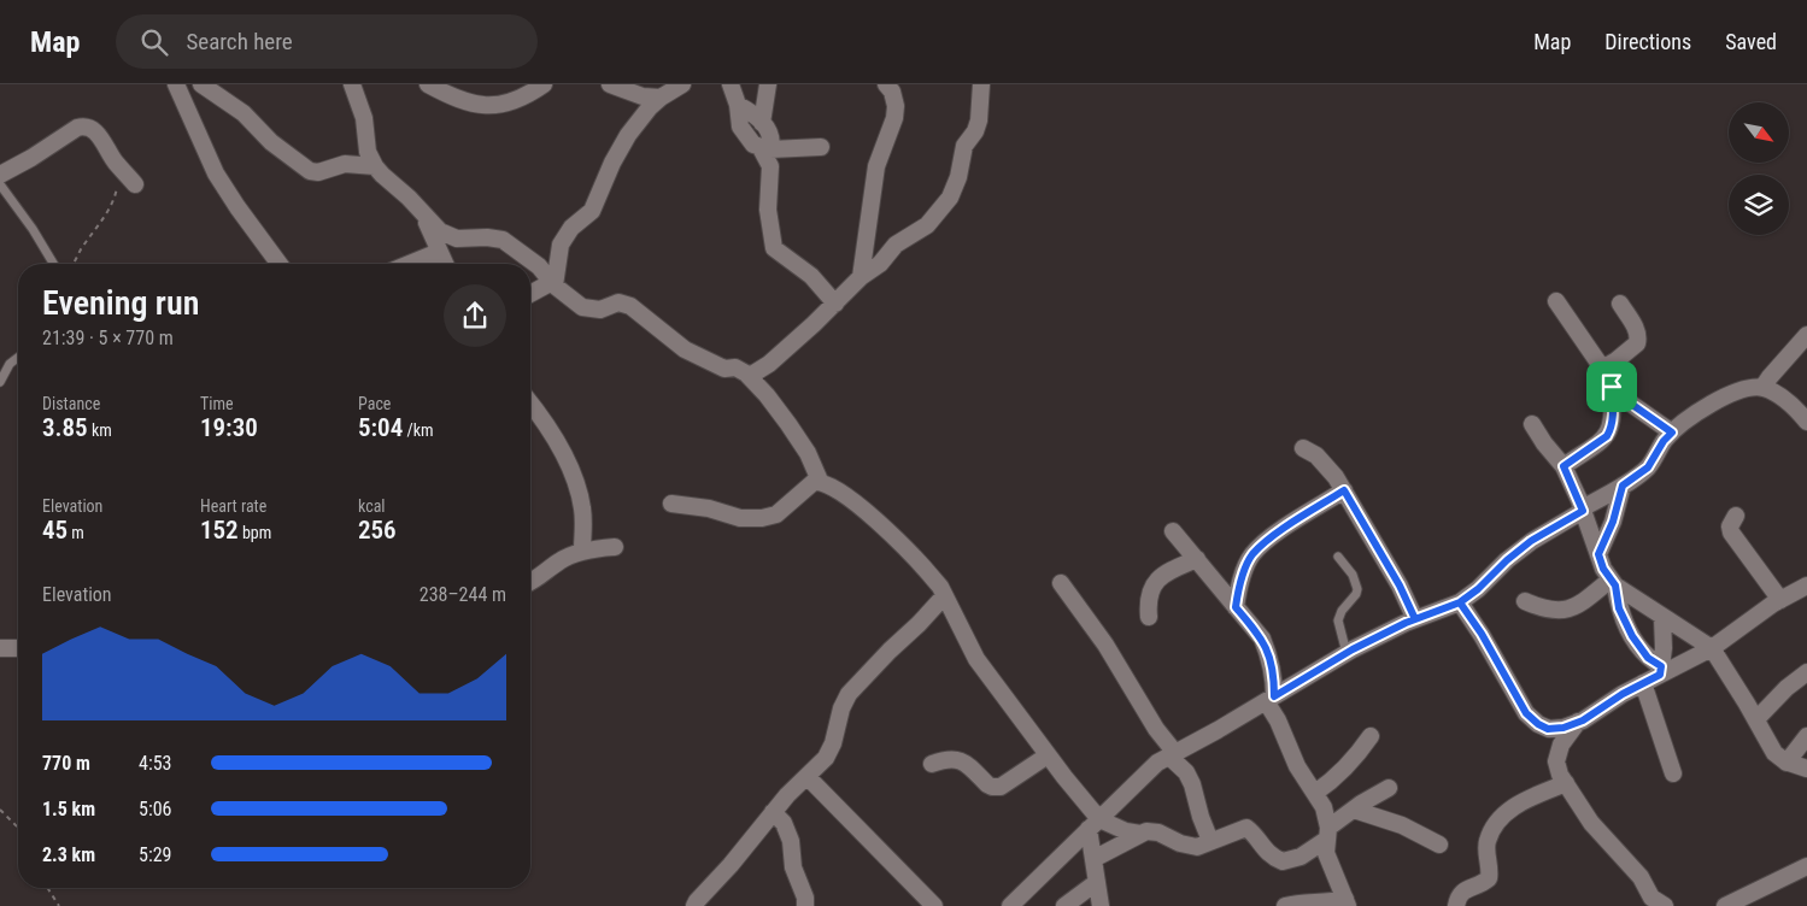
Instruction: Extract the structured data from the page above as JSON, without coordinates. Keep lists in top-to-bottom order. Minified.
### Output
{"north":"bottom right","page":{"header":"Map","search":"Search here","nav":["Map","Directions","Saved"],"heading":["Evening run","21:39 · 5 × 770 m"],"stats":[["Distance","3.85 km"],["Time","19:30"],["Pace","5:04 /km"],["Elevation","45 m"],["Heart rate","152 bpm"],["kcal","256"]],"chart":["Elevation","238–244 m"],"list":[{"name":"770 m","note":"4:53"},{"name":"1.5 km","note":"5:06"},{"name":"2.3 km","note":"5:29"}]}}
